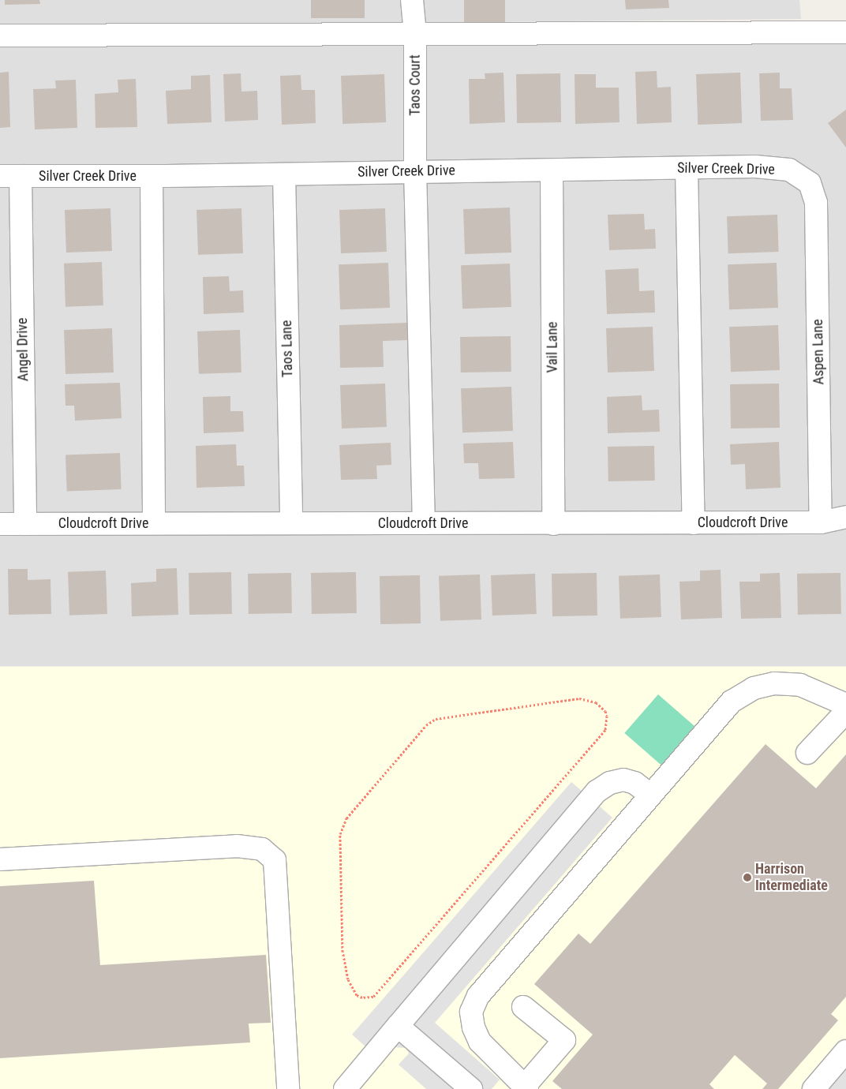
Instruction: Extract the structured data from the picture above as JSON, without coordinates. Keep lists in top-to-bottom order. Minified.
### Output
{"streets":{"street":["Taos Court","Silver Creek Drive","Vail Lane","Taos Lane","Angel Drive","Aspen Lane","Cloudcroft Drive"]},"crossings":[["Taos Court","Silver Creek Drive"],["Taos Court","Cloudcroft Drive"],["Silver Creek Drive","Vail Lane"],["Silver Creek Drive","Taos Lane"],["Silver Creek Drive","Angel Drive"],["Silver Creek Drive","Aspen Lane"],["Vail Lane","Cloudcroft Drive"],["Taos Lane","Cloudcroft Drive"],["Angel Drive","Cloudcroft Drive"],["Aspen Lane","Cloudcroft Drive"]],"places":["Harrison Intermediate"]}
